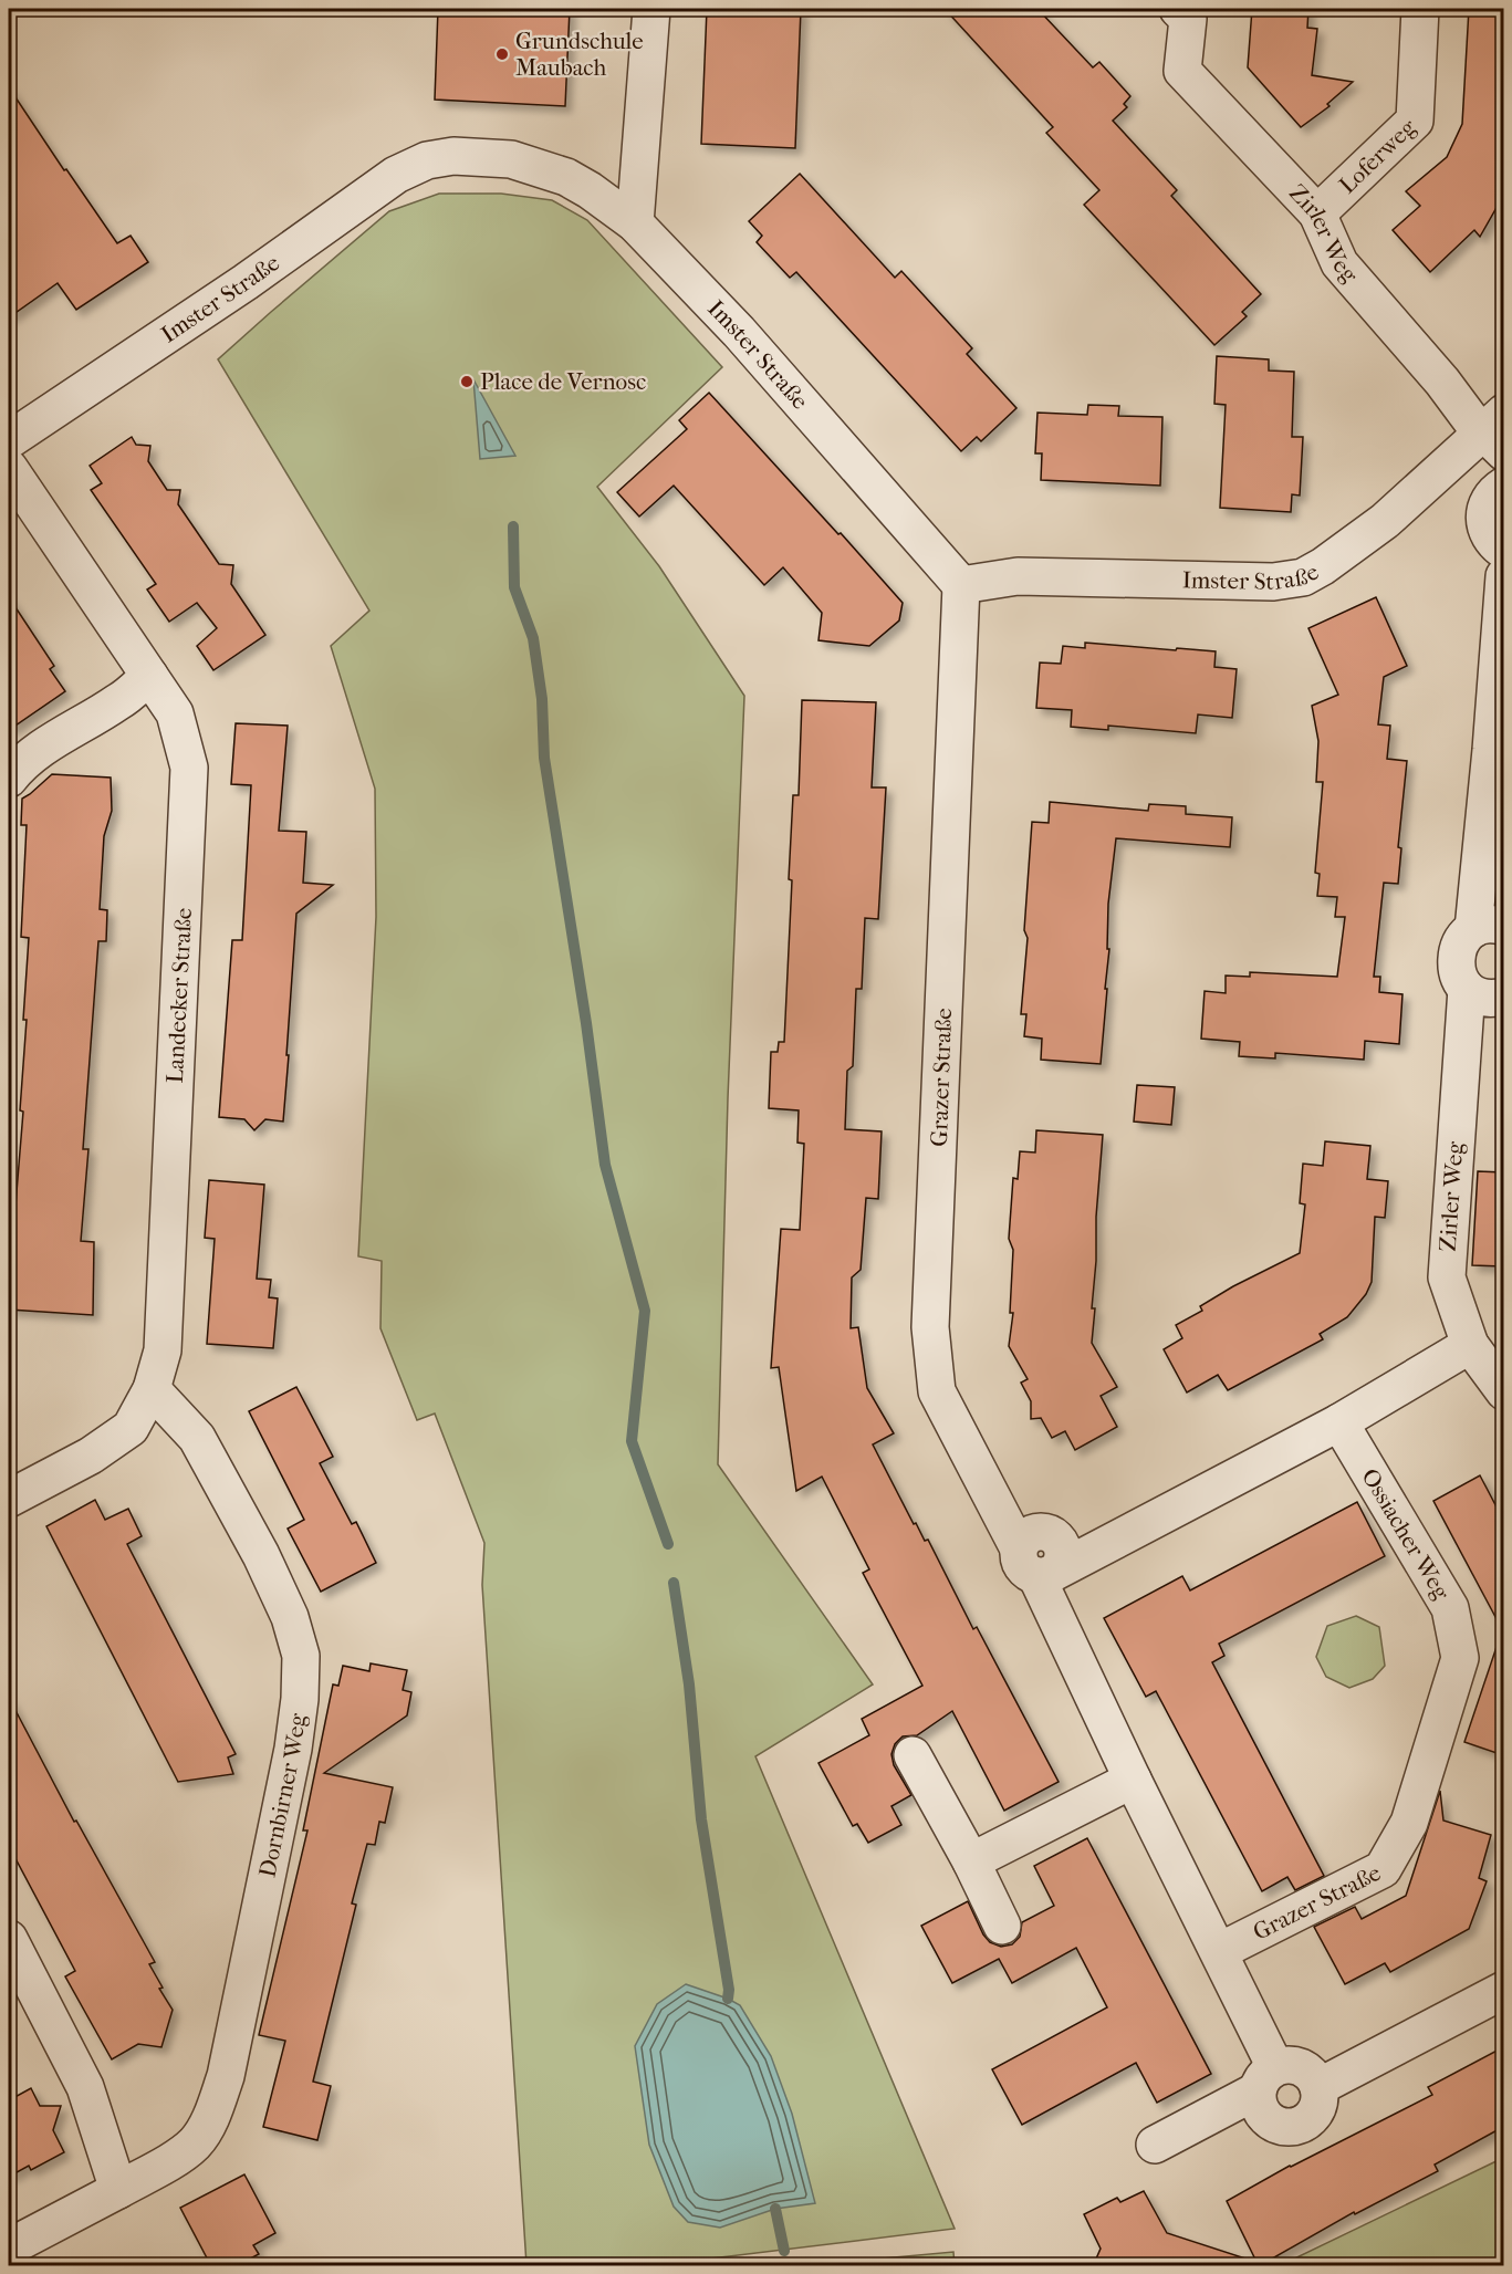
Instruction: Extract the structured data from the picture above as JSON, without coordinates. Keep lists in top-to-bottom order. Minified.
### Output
{"streets":{"street":["Loferweg","Zirler Weg","Imster Straße","Landecker Straße","Grazer Straße","Ossiacher Weg","Dornbirner Weg"]},"crossings":[["Loferweg","Zirler Weg"],["Zirler Weg","Imster Straße"],["Imster Straße","Grazer Straße"],["Landecker Straße","Dornbirner Weg"],["Grazer Straße","Ossiacher Weg"]],"places":["Grundschule Maubach","Place de Vernosc"]}
